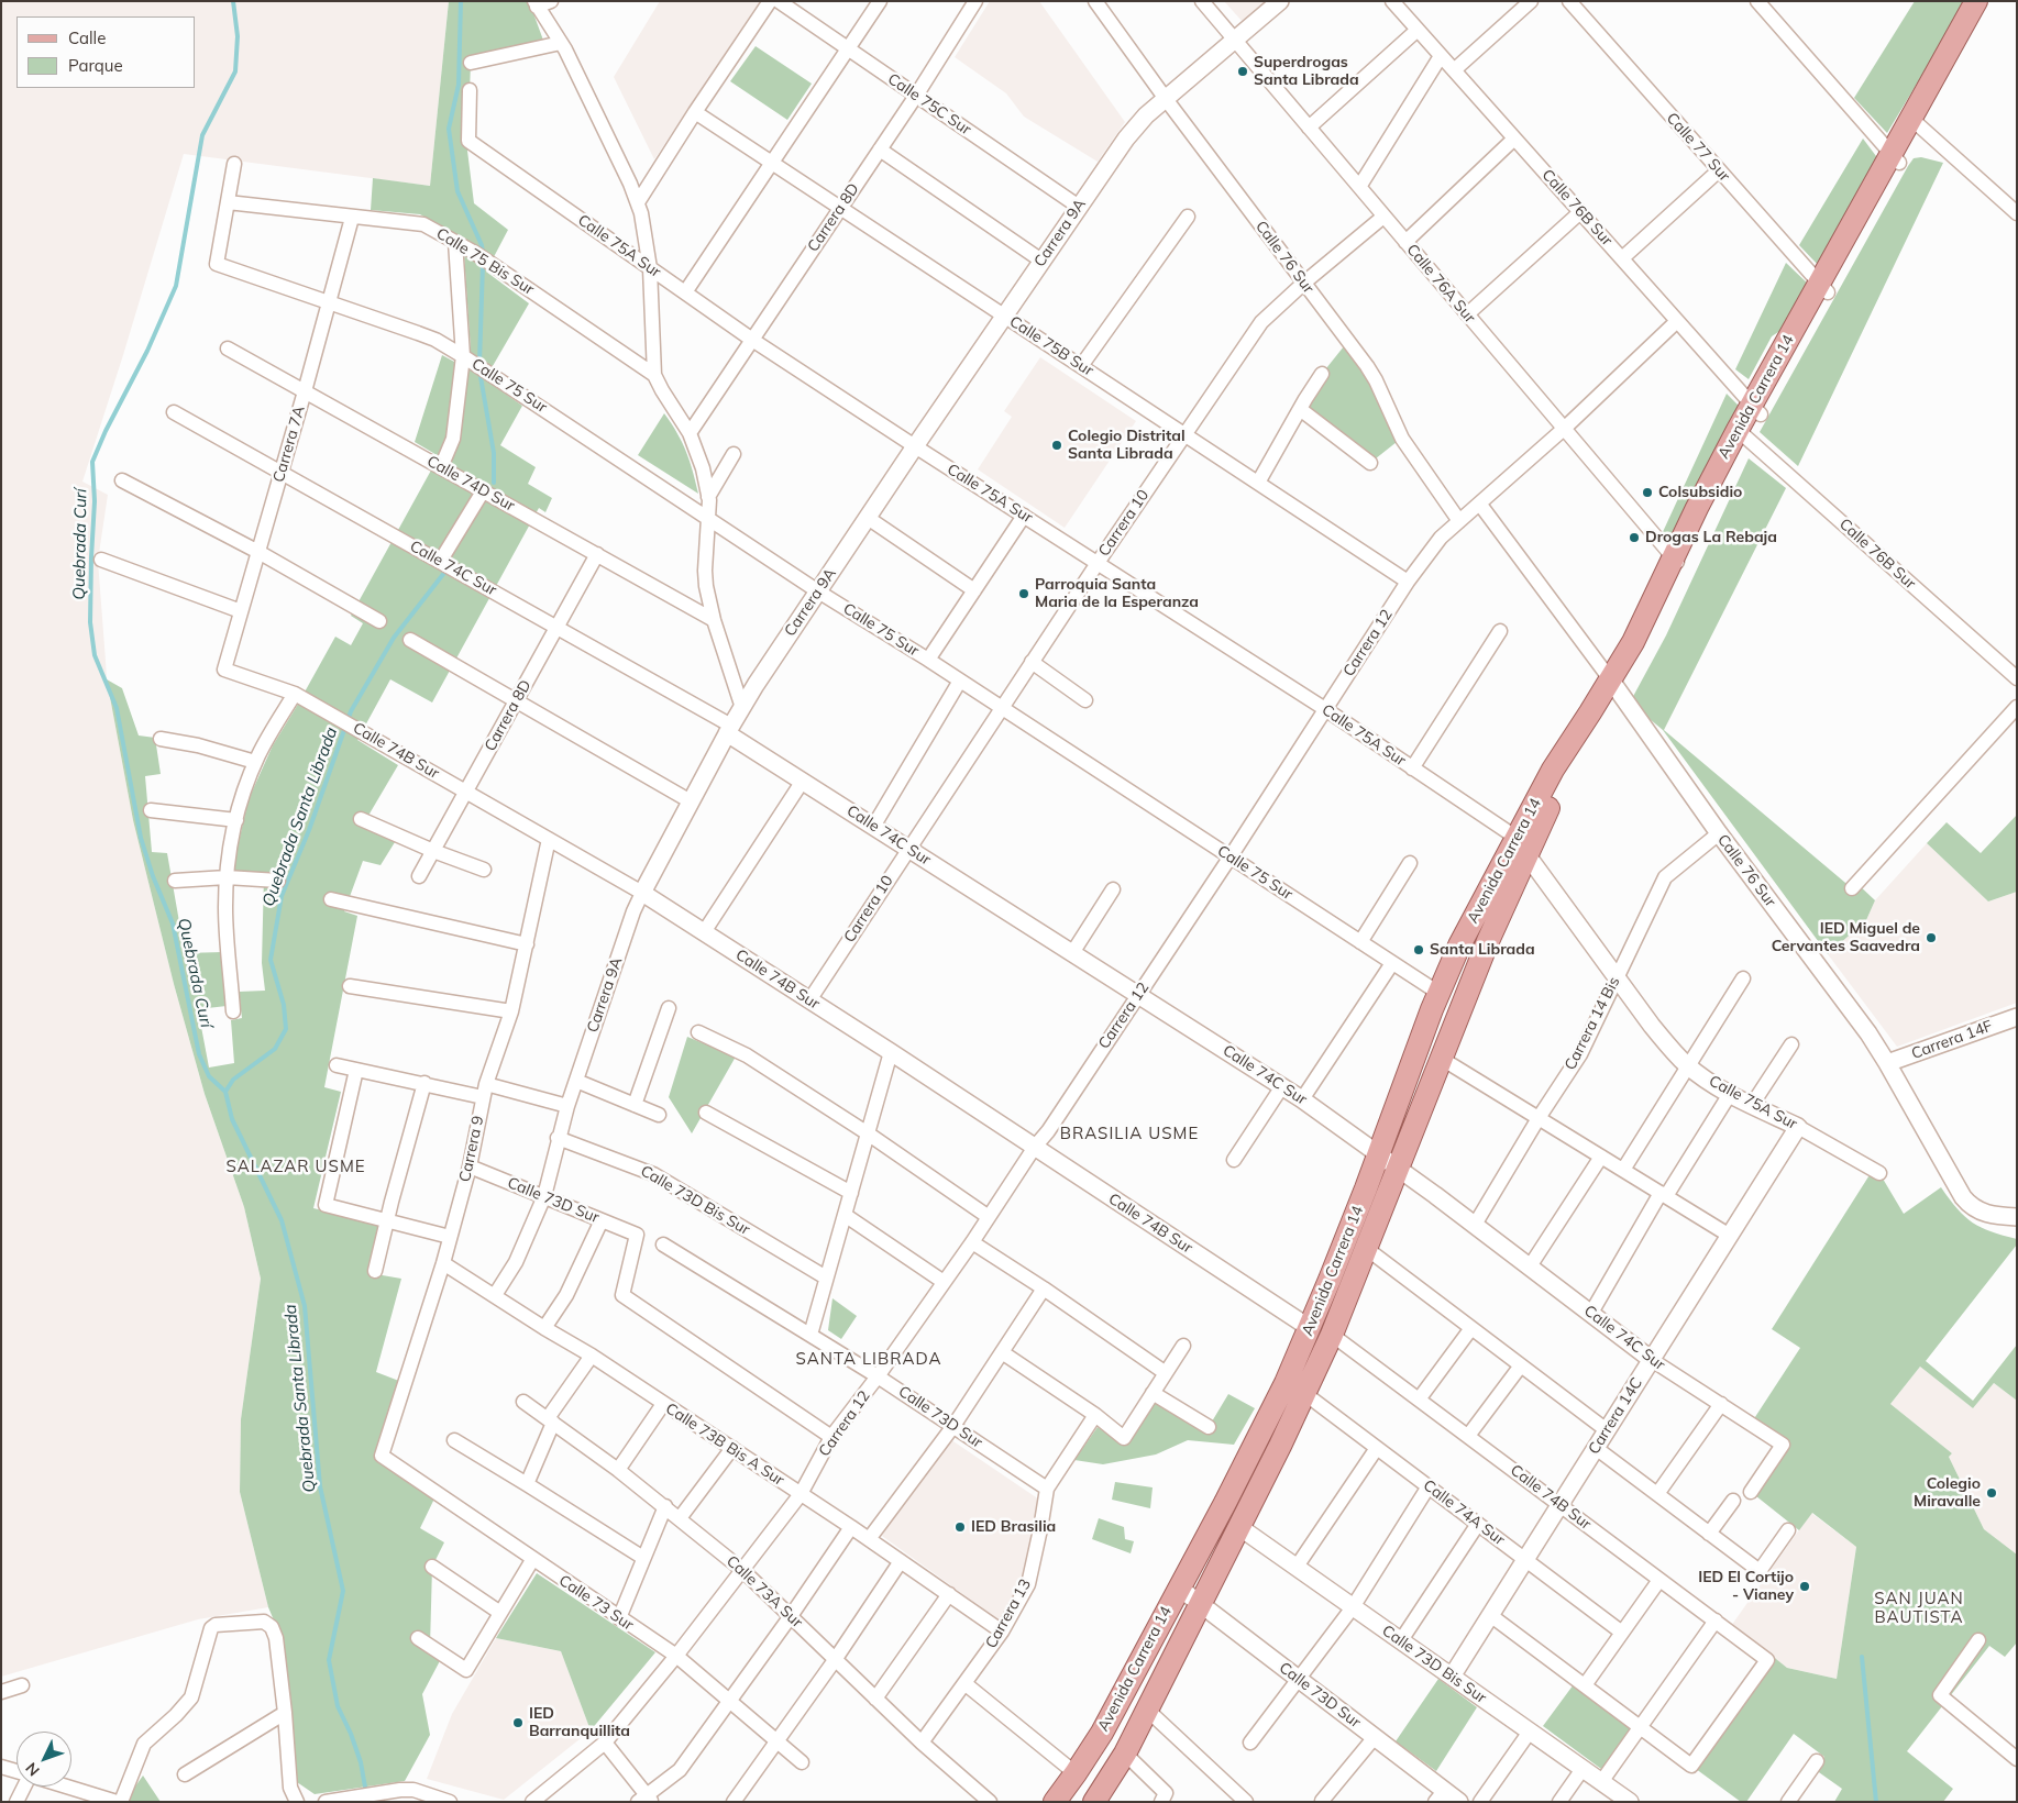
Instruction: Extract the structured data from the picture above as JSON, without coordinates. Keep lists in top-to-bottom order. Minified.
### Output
{"streets":{"main road":["Avenida Carrera 14"],"street":["Calle 75C Sur","Calle 77 Sur","Calle 76B Sur","Carrera 8D","Carrera 9A","Calle 75A Sur","Calle 76 Sur","Calle 75 Bis Sur","Calle 76A Sur","Calle 75B Sur","Calle 75 Sur","Carrera 7A","Calle 74D Sur","Carrera 10","Calle 74C Sur","Carrera 12","Calle 74B Sur","Carrera 14 Bis","Carrera 14F","Carrera 9","Calle 73D Sur","Calle 73D Bis Sur","Carrera 14C","Calle 73B Bis A Sur","Calle 74A Sur","Calle 73A Sur","Calle 73 Sur","Carrera 13"]},"crossings":[["Calle 75C Sur","Carrera 8D"],["Calle 75C Sur","Carrera 9A"],["Calle 77 Sur","Avenida Carrera 14"],["Calle 76B Sur","Avenida Carrera 14"],["Calle 76B Sur","Carrera 12"],["Carrera 8D","Calle 75A Sur"],["Carrera 8D","Calle 75B Sur"],["Carrera 8D","Calle 74D Sur"],["Carrera 8D","Calle 74C Sur"],["Carrera 8D","Calle 74B Sur"],["Carrera 9A","Calle 75A Sur"],["Carrera 9A","Calle 76 Sur"],["Carrera 9A","Calle 76A Sur"],["Carrera 9A","Calle 75B Sur"],["Carrera 9A","Calle 75 Sur"],["Carrera 9A","Calle 74C Sur"],["Carrera 9A","Calle 74B Sur"],["Carrera 9A","Calle 73D Sur"],["Carrera 9A","Calle 73D Bis Sur"],["Carrera 9A","Calle 73B Bis A Sur"],["Calle 75A Sur","Avenida Carrera 14"],["Calle 75A Sur","Carrera 10"],["Calle 75A Sur","Carrera 12"],["Calle 75A Sur","Carrera 14 Bis"],["Calle 75A Sur","Carrera 14C"],["Calle 76 Sur","Avenida Carrera 14"],["Calle 76 Sur","Carrera 10"],["Calle 76 Sur","Carrera 12"],["Calle 76 Sur","Carrera 14 Bis"],["Calle 76 Sur","Carrera 14F"],["Calle 75 Bis Sur","Calle 75 Sur"],["Calle 75 Bis Sur","Carrera 7A"],["Calle 76A Sur","Avenida Carrera 14"],["Calle 76A Sur","Carrera 10"],["Calle 76A Sur","Carrera 12"],["Calle 75B Sur","Carrera 10"],["Calle 75B Sur","Carrera 12"],["Calle 75 Sur","Avenida Carrera 14"],["Calle 75 Sur","Carrera 7A"],["Calle 75 Sur","Carrera 10"],["Calle 75 Sur","Carrera 12"],["Avenida Carrera 14","Calle 74C Sur"],["Avenida Carrera 14","Calle 74B Sur"],["Avenida Carrera 14","Calle 73D Sur"],["Avenida Carrera 14","Calle 73D Bis Sur"],["Avenida Carrera 14","Calle 74A Sur"],["Carrera 7A","Calle 74D Sur"],["Carrera 7A","Calle 74C Sur"],["Carrera 7A","Calle 74B Sur"],["Carrera 10","Calle 74C Sur"],["Carrera 10","Calle 74B Sur"],["Calle 74C Sur","Carrera 12"],["Calle 74C Sur","Carrera 14 Bis"],["Calle 74C Sur","Carrera 14C"],["Carrera 12","Calle 74B Sur"],["Carrera 12","Calle 73D Sur"],["Carrera 12","Calle 73B Bis A Sur"],["Carrera 12","Calle 73A Sur"],["Carrera 12","Calle 73 Sur"],["Calle 74B Sur","Carrera 9"],["Calle 74B Sur","Carrera 14C"],["Carrera 9","Calle 73D Sur"],["Carrera 9","Calle 73B Bis A Sur"],["Carrera 9","Calle 73 Sur"],["Calle 73D Sur","Carrera 13"],["Calle 73D Bis Sur","Carrera 14C"],["Carrera 14C","Calle 74A Sur"],["Calle 73B Bis A Sur","Carrera 13"],["Calle 73A Sur","Carrera 13"]],"districts":["BRASILIA USME","SALAZAR USME","SANTA LIBRADA","SAN JUAN BAUTISTA"],"water":["Quebrada Curí","Quebrada Santa Librada"],"places":["Superdrogas Santa Librada","Colegio Distrital Santa Librada","Colsubsidio","Drogas La Rebaja","Parroquia Santa Maria de la Esperanza","IED Miguel de Cervantes Saavedra","Santa Librada","Colegio Miravalle","IED Brasilia","IED El Cortijo - Vianey","IED Barranquillita"],"legend":["Calle","Parque"],"north":"bottom left"}
